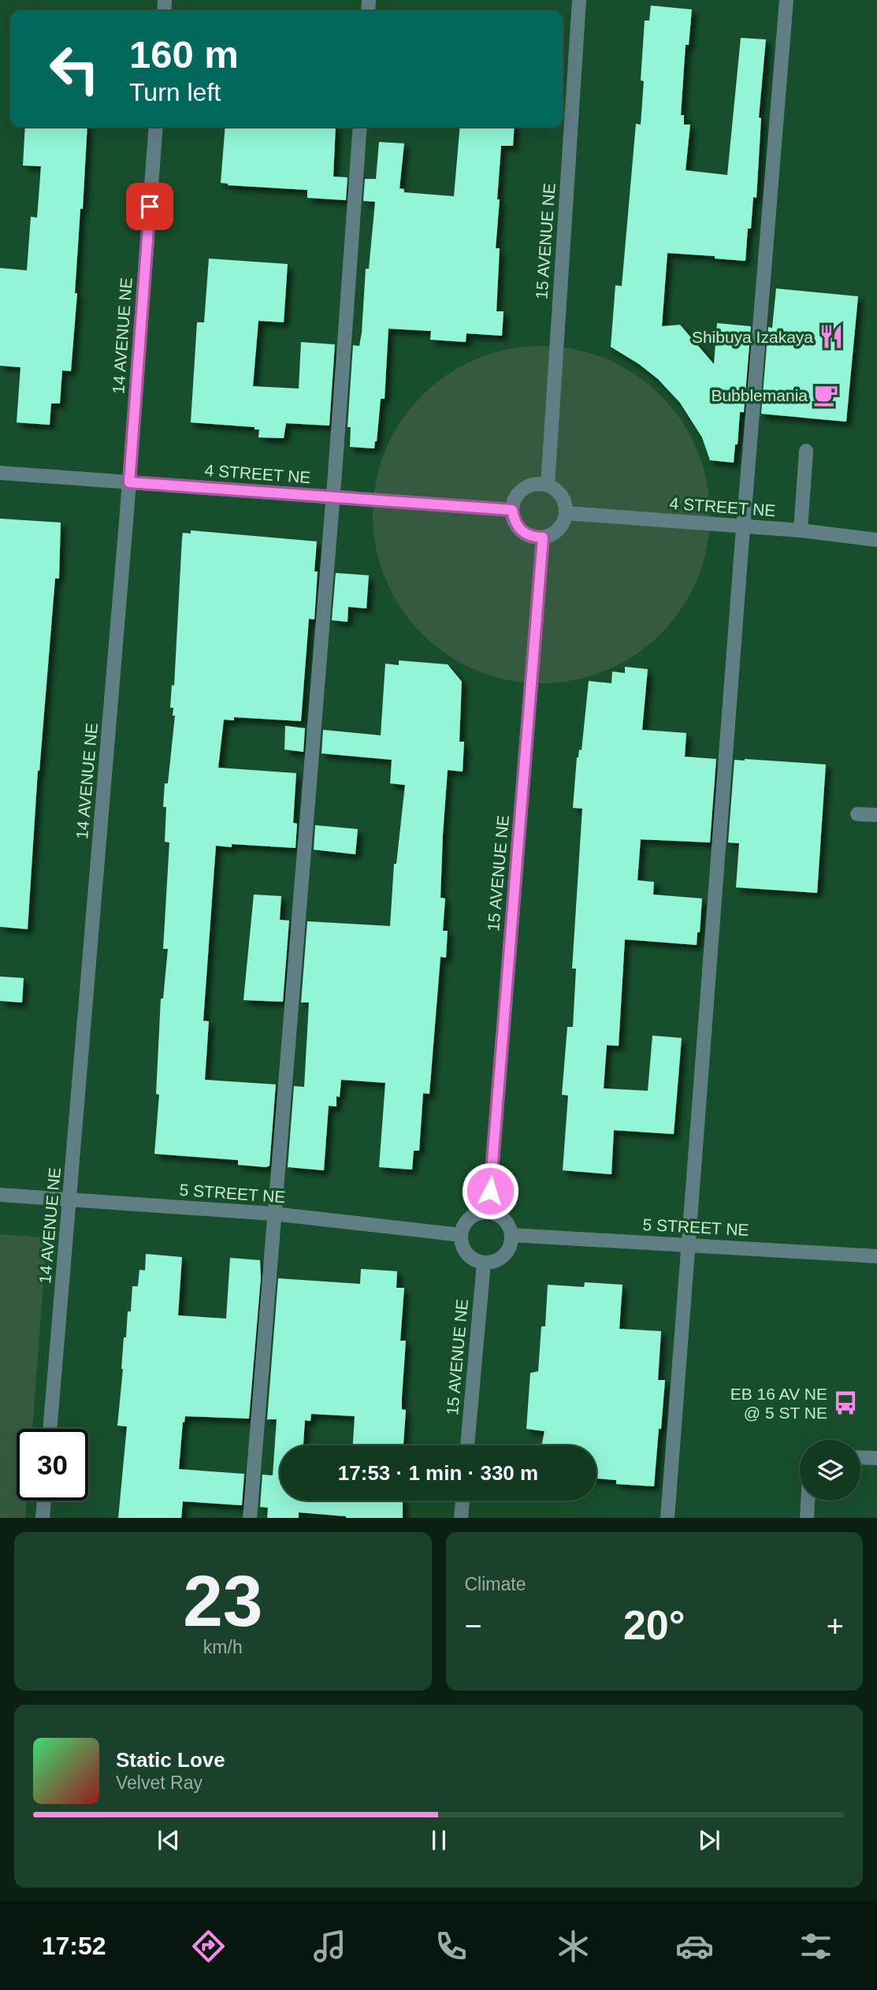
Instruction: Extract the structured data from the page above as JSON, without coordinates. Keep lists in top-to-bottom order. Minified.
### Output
{"streets":{"street":["15 AVENUE NE","14 AVENUE NE","4 STREET NE","5 STREET NE"]},"crossings":[["15 AVENUE NE","4 STREET NE"],["15 AVENUE NE","5 STREET NE"],["14 AVENUE NE","4 STREET NE"],["14 AVENUE NE","5 STREET NE"]],"places":{"restaurant":["Shibuya Izakaya"],"cafe":["Bubblemania"],"bus stop":["EB 16 AV NE @ 5 ST NE"]},"page":{"turn":["160 m","Turn left"],"limit":"30","trip":"17:53 · 1 min · 330 m","tile":[["23","km/h"],"Climate"],"heat":["−","20°","+"],"song":["Static Love","Velvet Ray"],"tabs":"17:52"}}
